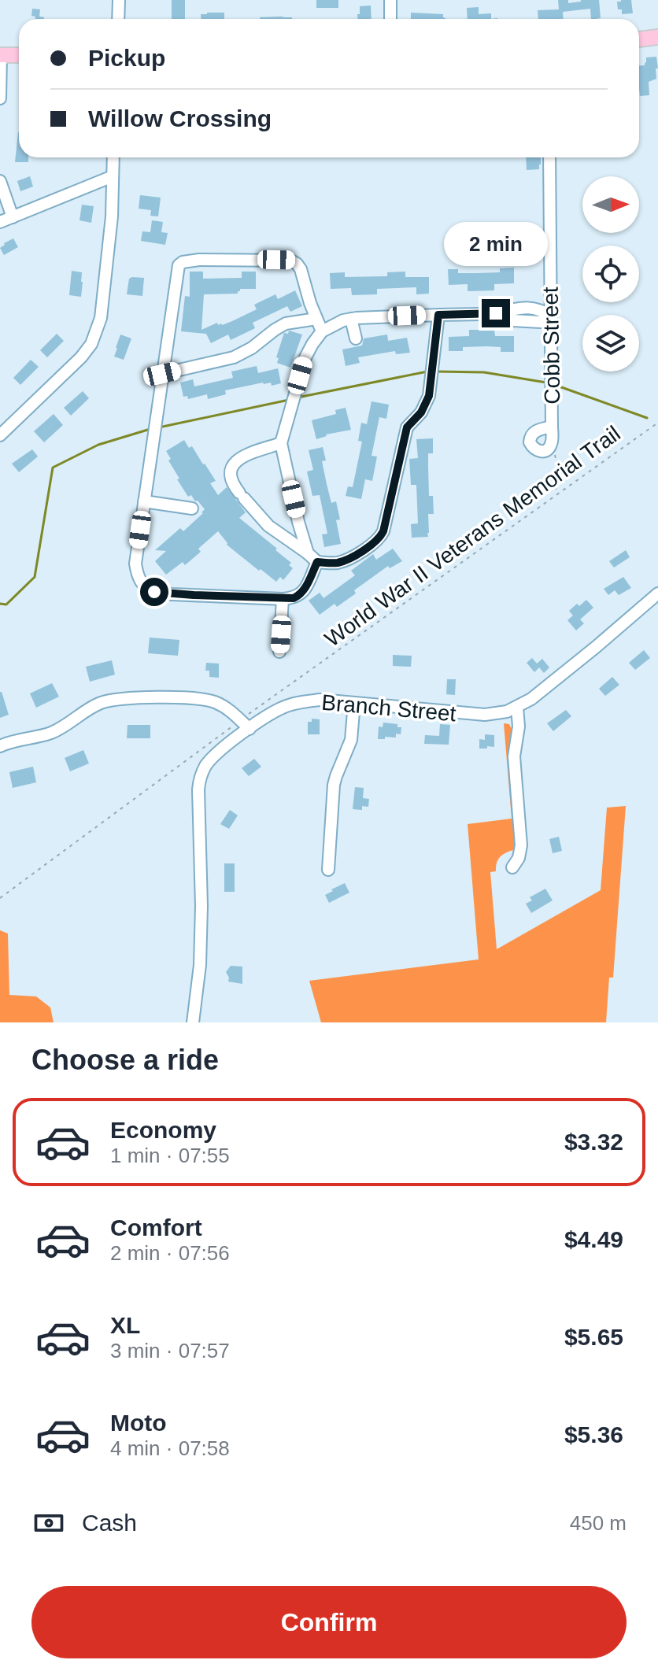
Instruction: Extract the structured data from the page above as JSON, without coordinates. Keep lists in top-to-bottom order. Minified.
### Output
{"streets":{"street":["Cobb Street","Branch Street"],"path":["World War II Veterans Memorial Trail"]},"north":"right","page":{"banner":["Pickup","Willow Crossing"],"bubble":"2 min","heading":"Choose a ride","list":[{"name":"Economy","note":"1 min · 07:55","value":"$3.32"},{"name":"Comfort","note":"2 min · 07:56","value":"$4.49"},{"name":"XL","note":"3 min · 07:57","value":"$5.65"},{"name":"Moto","note":"4 min · 07:58","value":"$5.36"}],"pay":["Cash","450 m"],"buttons":"Confirm"}}
